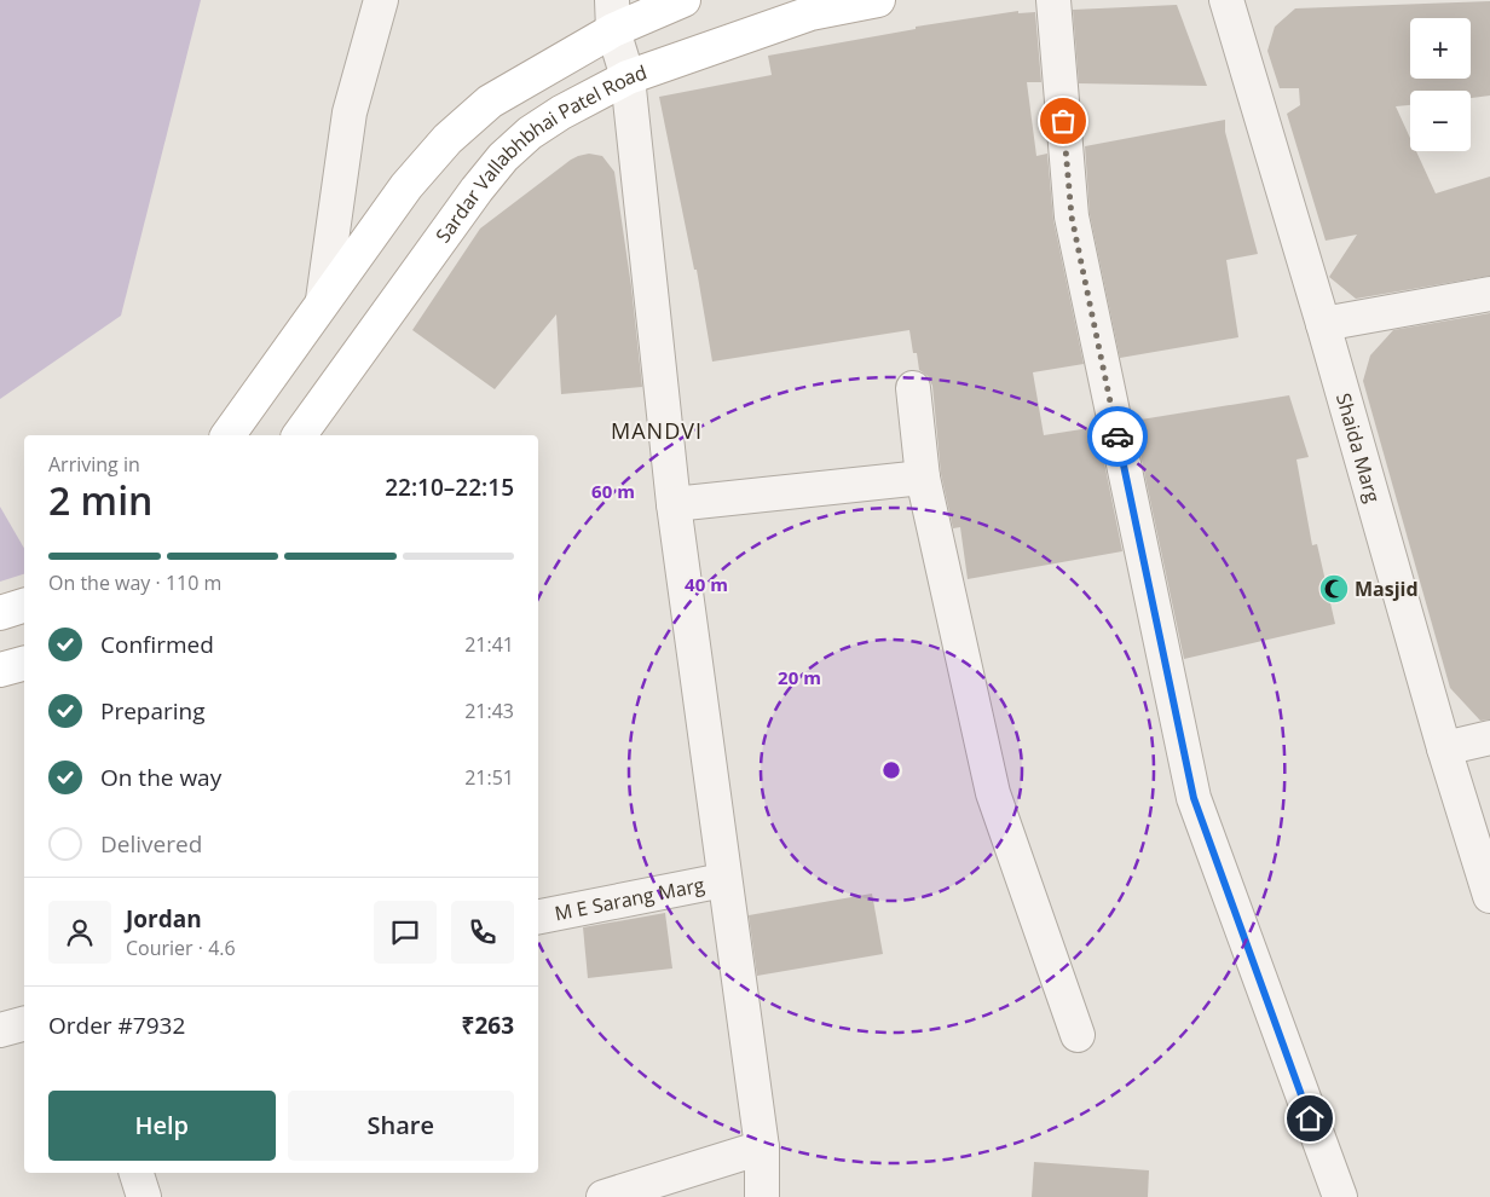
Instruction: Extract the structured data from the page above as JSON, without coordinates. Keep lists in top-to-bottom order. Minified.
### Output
{"streets":{"main road":["Sardar Vallabhbhai Patel Road"],"street":["Shaida Marg","M E Sarang Marg"]},"districts":["MANDVI"],"places":{"mosque":["Masjid"]},"page":{"map_buttons":["+","−"],"heading":["2 min","Arriving in","22:10–22:15"],"panel":["Jordan","Courier · 4.6","Order #7932","₹263"],"bar":"On the way · 110 m","list":[["Confirmed","21:41"],["Preparing","21:43"],["On the way","21:51"],"Delivered"],"buttons":["Help","Share"]},"rings":["60 m","40 m","20 m"]}
